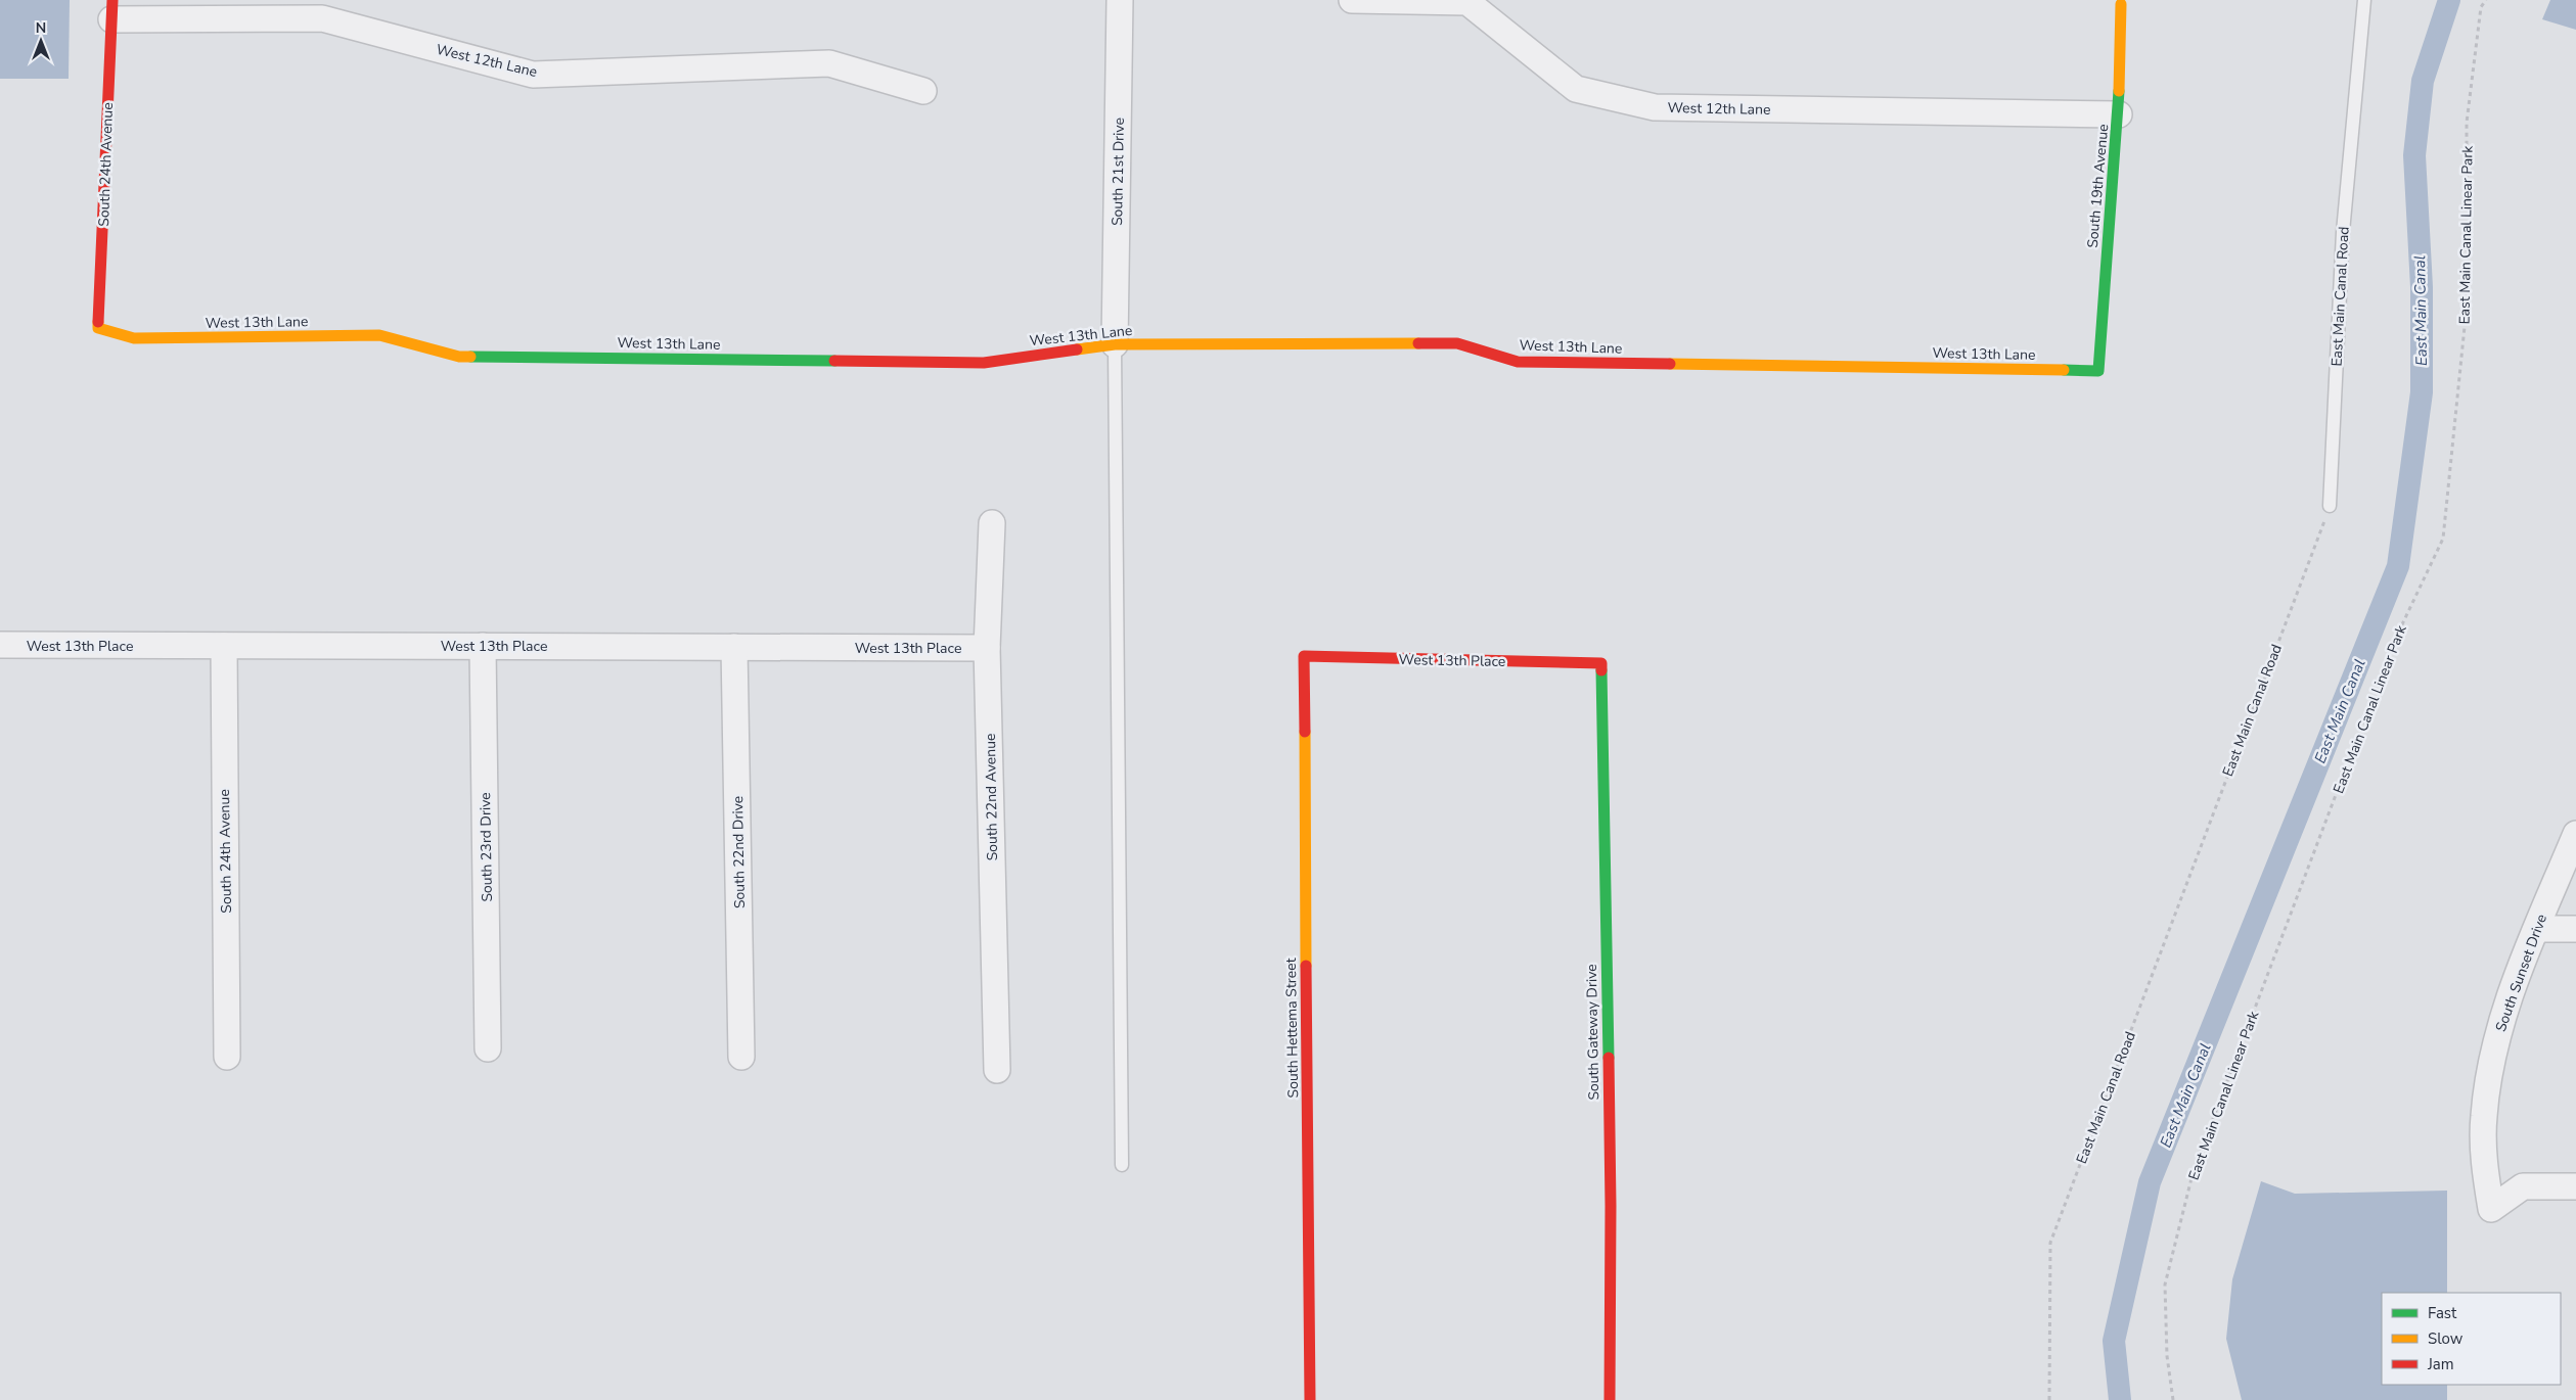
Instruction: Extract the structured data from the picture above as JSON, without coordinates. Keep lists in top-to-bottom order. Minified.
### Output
{"streets":{"street":["West 12th Lane","South 24th Avenue","South 21st Drive","South 19th Avenue","West 13th Lane","West 13th Place","South 22nd Avenue","South 23rd Drive","South 22nd Drive","South Sunset Drive","South Hettema Street","South Gateway Drive"],"lane":["East Main Canal Road"],"path":["East Main Canal Linear Park"]},"crossings":[["West 12th Lane","South 24th Avenue"],["West 12th Lane","South 19th Avenue"],["South 24th Avenue","West 13th Lane"],["South 24th Avenue","West 13th Place"],["South 21st Drive","West 13th Lane"],["South 19th Avenue","West 13th Lane"],["West 13th Place","South 22nd Avenue"],["West 13th Place","South 23rd Drive"],["West 13th Place","South 22nd Drive"],["West 13th Place","South Hettema Street"],["West 13th Place","South Gateway Drive"]],"water":["East Main Canal"],"legend":["Fast","Slow","Jam"],"north":"top"}
